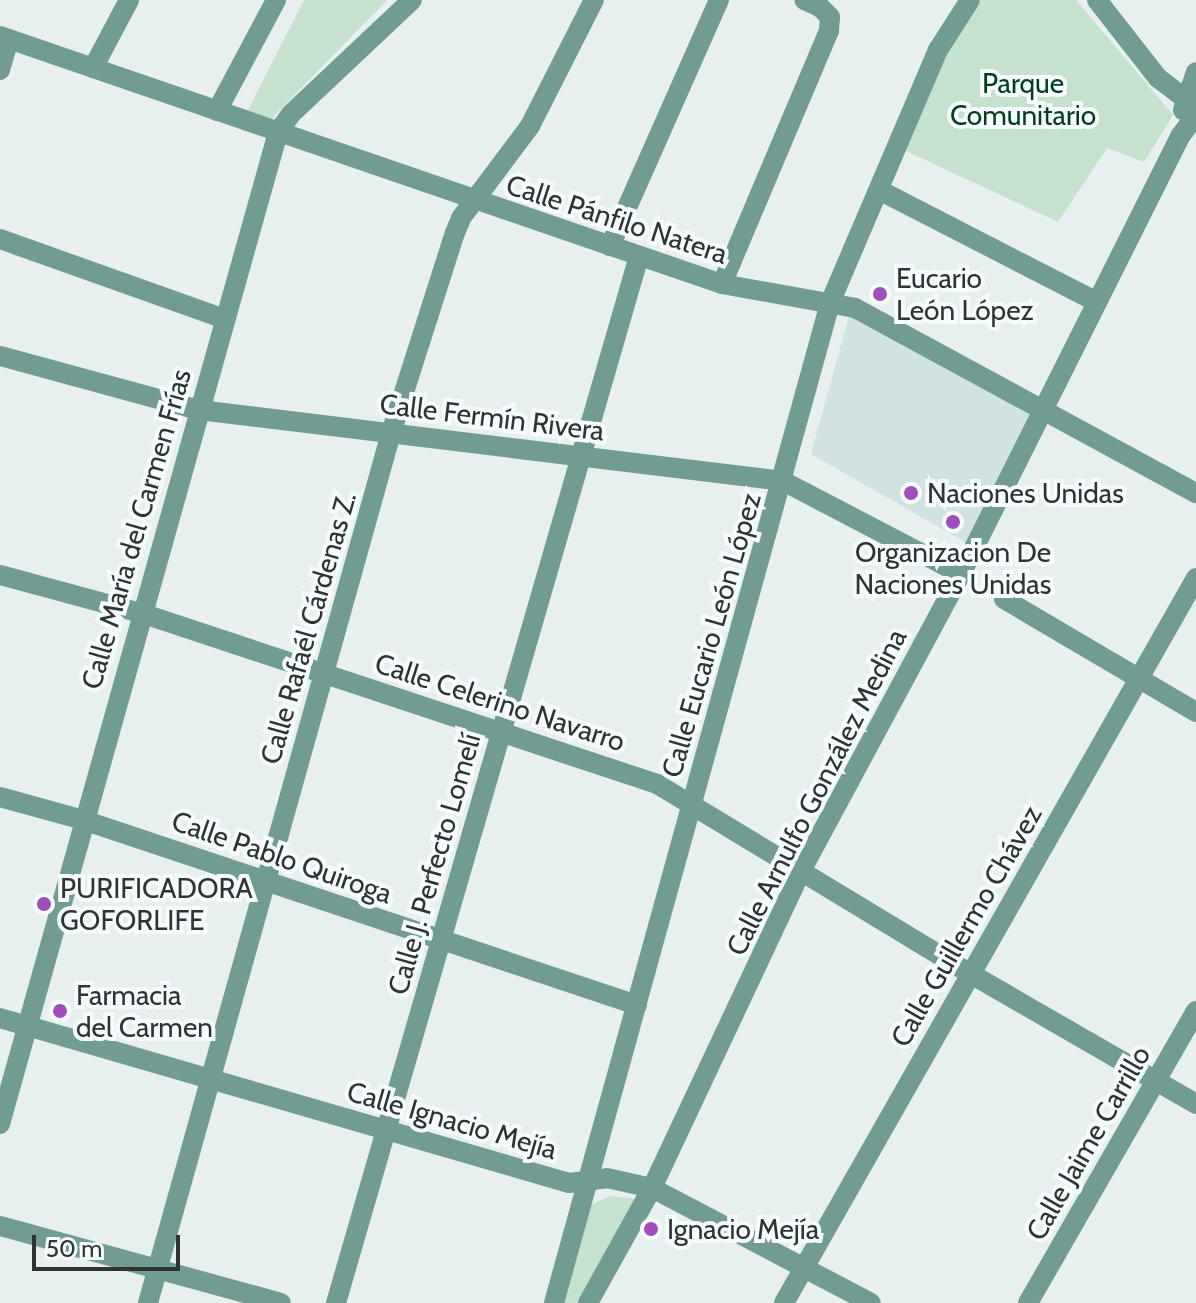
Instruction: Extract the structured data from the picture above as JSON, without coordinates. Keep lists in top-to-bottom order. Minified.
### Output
{"streets":{"street":["Calle Pánfilo Natera","Calle Fermín Rivera","Calle María del Carmen Frías","Calle Rafaél Cárdenas Z.","Calle Eucario León López","Calle Celerino Navarro","Calle Arnulfo González Medina","Calle Pablo Quiroga","Calle J. Perfecto Lomelí","Calle Guillermo Chávez","Calle Ignacio Mejía","Calle Jaime Carrillo"]},"crossings":[["Calle Pánfilo Natera","Calle María del Carmen Frías"],["Calle Pánfilo Natera","Calle Rafaél Cárdenas Z."],["Calle Pánfilo Natera","Calle Eucario León López"],["Calle Pánfilo Natera","Calle Arnulfo González Medina"],["Calle Pánfilo Natera","Calle J. Perfecto Lomelí"],["Calle Fermín Rivera","Calle María del Carmen Frías"],["Calle Fermín Rivera","Calle Rafaél Cárdenas Z."],["Calle Fermín Rivera","Calle Eucario León López"],["Calle Fermín Rivera","Calle Arnulfo González Medina"],["Calle Fermín Rivera","Calle J. Perfecto Lomelí"],["Calle María del Carmen Frías","Calle Celerino Navarro"],["Calle María del Carmen Frías","Calle Pablo Quiroga"],["Calle María del Carmen Frías","Calle Ignacio Mejía"],["Calle Rafaél Cárdenas Z.","Calle Celerino Navarro"],["Calle Rafaél Cárdenas Z.","Calle Pablo Quiroga"],["Calle Rafaél Cárdenas Z.","Calle Ignacio Mejía"],["Calle Eucario León López","Calle Celerino Navarro"],["Calle Eucario León López","Calle Pablo Quiroga"],["Calle Eucario León López","Calle Ignacio Mejía"],["Calle Celerino Navarro","Calle Arnulfo González Medina"],["Calle Celerino Navarro","Calle J. Perfecto Lomelí"],["Calle Celerino Navarro","Calle Guillermo Chávez"],["Calle Celerino Navarro","Calle Jaime Carrillo"],["Calle Arnulfo González Medina","Calle Ignacio Mejía"],["Calle Pablo Quiroga","Calle J. Perfecto Lomelí"],["Calle J. Perfecto Lomelí","Calle Ignacio Mejía"],["Calle Guillermo Chávez","Calle Ignacio Mejía"]],"parks":["Parque Comunitario"],"places":["Eucario León López","Naciones Unidas","Organizacion De Naciones Unidas","PURIFICADORA GOFORLIFE","Farmacia del Carmen","Ignacio Mejía"],"scale_bar":"50 m"}
